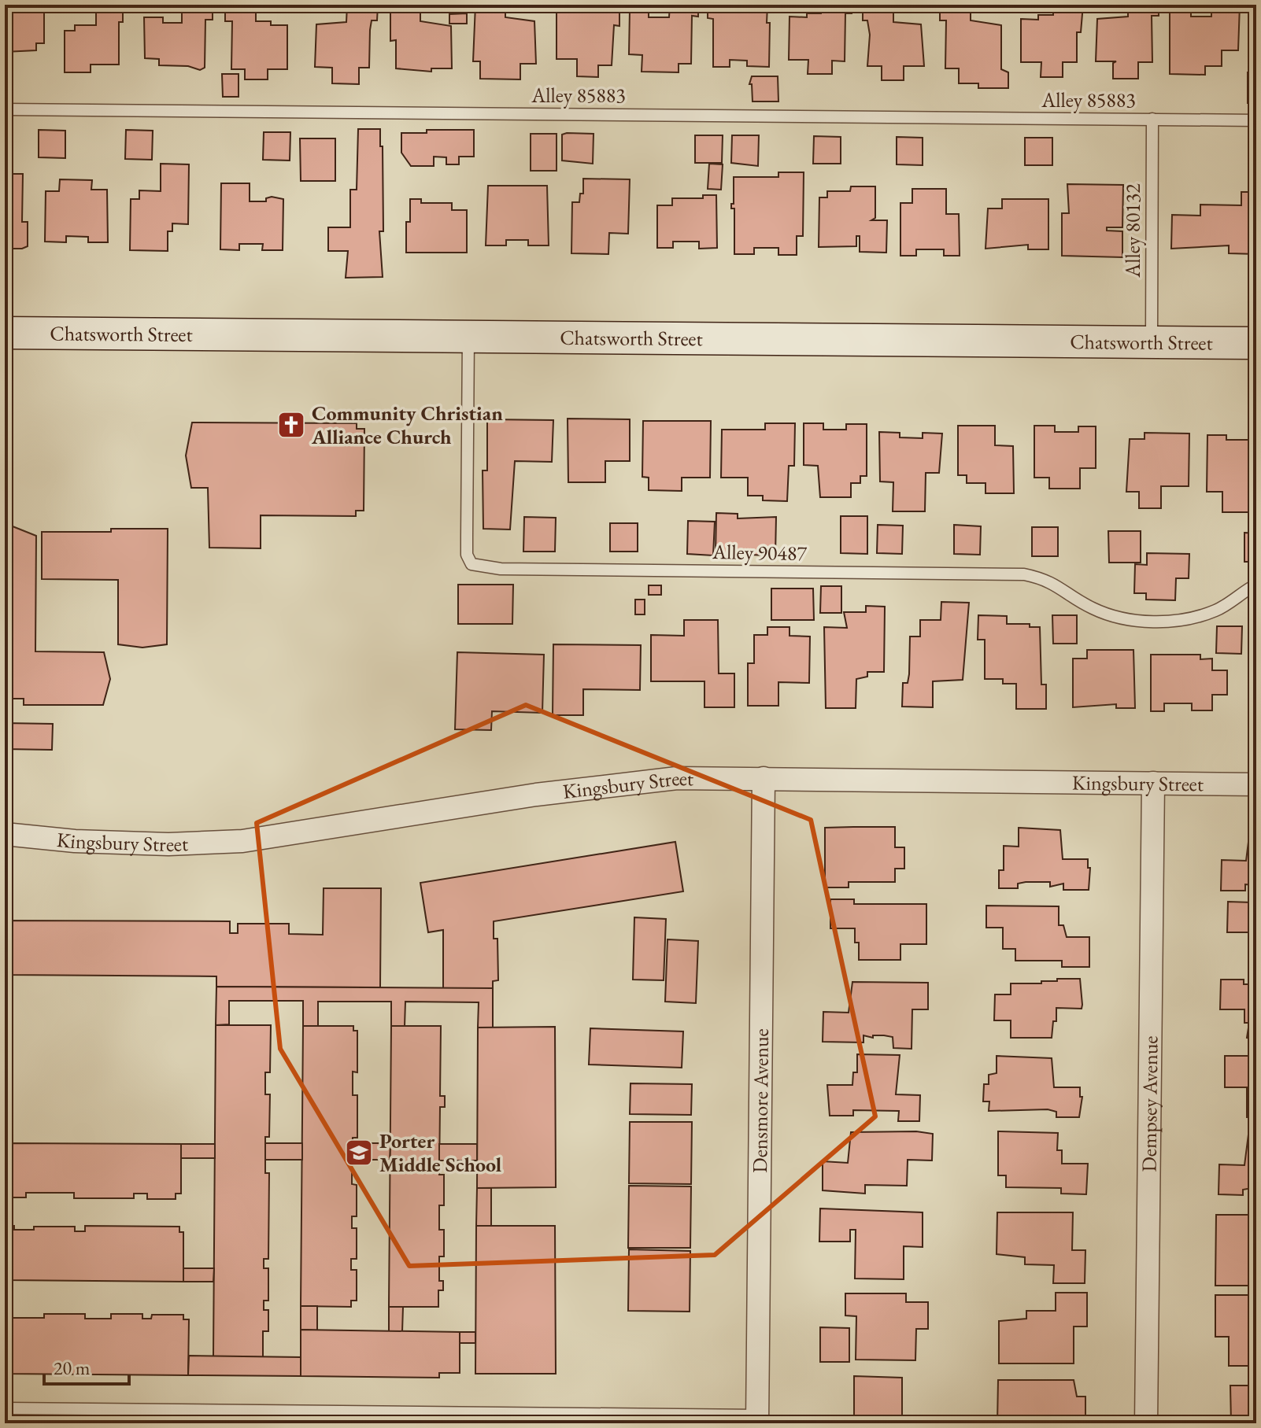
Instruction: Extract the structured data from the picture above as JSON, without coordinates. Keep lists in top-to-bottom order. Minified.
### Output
{"streets":{"main road":["Chatsworth Street"],"street":["Kingsbury Street","Densmore Avenue","Dempsey Avenue"],"lane":["Alley 85883","Alley 80132","Alley 90487"]},"crossings":[["Alley 85883","Alley 80132"],["Alley 80132","Chatsworth Street"],["Chatsworth Street","Alley 90487"],["Kingsbury Street","Densmore Avenue"],["Kingsbury Street","Dempsey Avenue"]],"places":{"church":["Community Christian Alliance Church"],"school or university":["Porter Middle School"]},"scale_bar":"20 m"}
